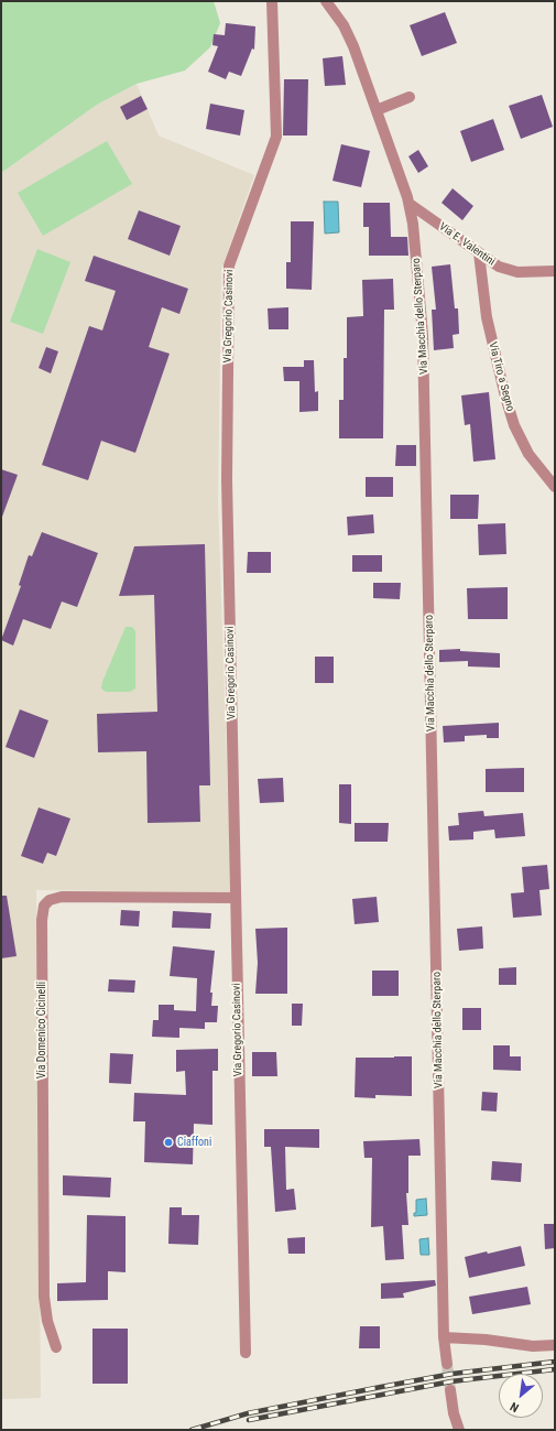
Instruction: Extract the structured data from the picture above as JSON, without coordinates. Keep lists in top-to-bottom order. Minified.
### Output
{"streets":{"street":["Via E. Valentini","Via Gregorio Casinovi","Via Macchia dello Sterparo","Via Tiro a Segno","Via Domenico Cicinelli"]},"crossings":[["Via E. Valentini","Via Macchia dello Sterparo"],["Via E. Valentini","Via Tiro a Segno"],["Via Gregorio Casinovi","Via Domenico Cicinelli"]],"places":["Ciaffoni"],"north":"bottom left"}
